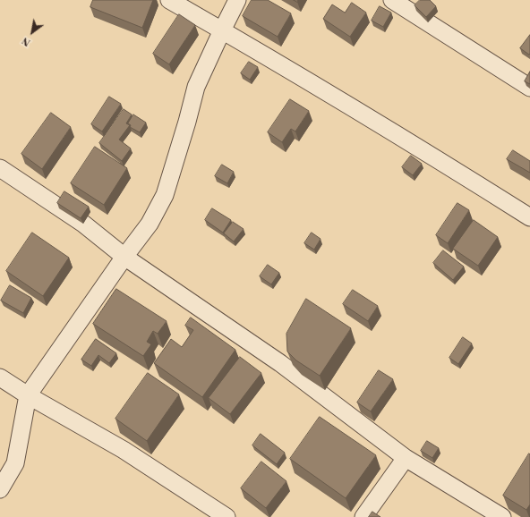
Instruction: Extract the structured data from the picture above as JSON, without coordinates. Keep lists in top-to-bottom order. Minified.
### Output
{"north":"bottom left"}
